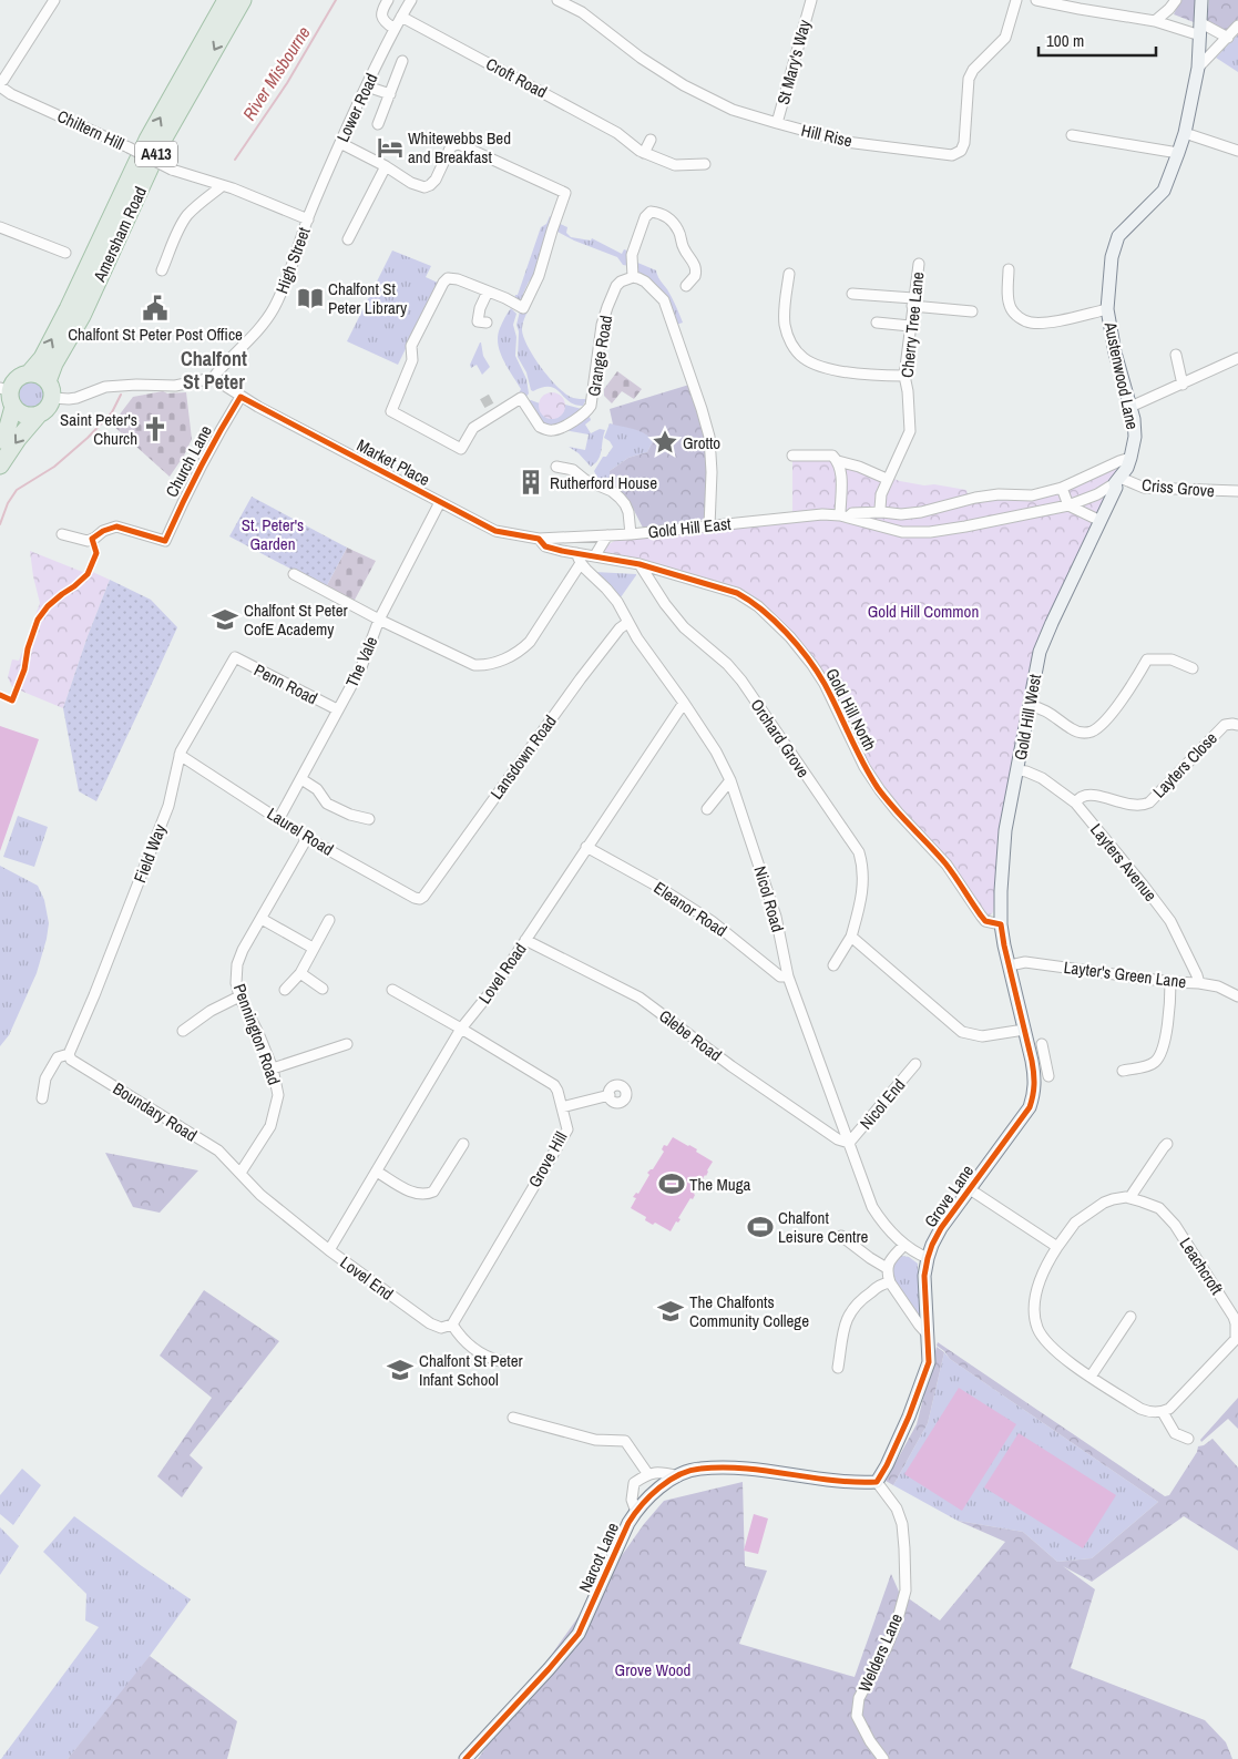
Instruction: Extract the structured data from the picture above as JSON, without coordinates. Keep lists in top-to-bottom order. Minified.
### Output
{"streets":{"highway":["A413","Amersham Road"],"street":["St Mary's Way","Croft Road","Lower Road","Chiltern Hill","Hill Rise","High Street","Cherry Tree Lane","Grange Road","Austenwood Lane","Church Lane","Market Place","Criss Grove","Gold Hill East","The Vale","Penn Road","Gold Hill North","Gold Hill West","Orchard Grove","Lansdown Road","Layters Close","Laurel Road","Field Way","Layters Avenue","Nicol Road","Eleanor Road","Lovel Road","Layter's Green Lane","Pennington Road","Glebe Road","Nicol End","Boundary Road","Grove Hill","Grove Lane","Leachcroft","Lovel End","Narcot Lane","Welders Lane"]},"crossings":[["St Mary's Way","Hill Rise"],["Croft Road","Lower Road"],["Lower Road","Chiltern Hill"],["Lower Road","High Street"],["Lower Road","Grange Road"],["Chiltern Hill","High Street"],["A413","Amersham Road"],["Cherry Tree Lane","Gold Hill East"],["Austenwood Lane","Criss Grove"],["Austenwood Lane","Gold Hill East"],["Austenwood Lane","Gold Hill West"],["Church Lane","Market Place"],["Market Place","Gold Hill East"],["Market Place","The Vale"],["Market Place","Gold Hill North"],["Criss Grove","Gold Hill East"],["Criss Grove","Gold Hill West"],["Gold Hill East","Gold Hill North"],["Gold Hill East","Gold Hill West"],["The Vale","Penn Road"],["The Vale","Laurel Road"],["Penn Road","Field Way"],["Gold Hill North","Gold Hill West"],["Gold Hill North","Orchard Grove"],["Gold Hill North","Nicol Road"],["Gold Hill West","Layters Avenue"],["Gold Hill West","Layter's Green Lane"],["Gold Hill West","Grove Lane"],["Lansdown Road","Laurel Road"],["Lansdown Road","Nicol Road"],["Layters Close","Layters Avenue"],["Laurel Road","Field Way"],["Laurel Road","Pennington Road"],["Field Way","Boundary Road"],["Layters Avenue","Layter's Green Lane"],["Nicol Road","Eleanor Road"],["Nicol Road","Lovel Road"],["Nicol Road","Glebe Road"],["Nicol Road","Nicol End"],["Nicol Road","Grove Lane"],["Eleanor Road","Lovel Road"],["Lovel Road","Glebe Road"],["Lovel Road","Grove Hill"],["Lovel Road","Lovel End"],["Layter's Green Lane","Grove Lane"],["Pennington Road","Boundary Road"],["Pennington Road","Lovel End"],["Glebe Road","Nicol End"],["Boundary Road","Lovel End"],["Grove Hill","Lovel End"],["Grove Lane","Narcot Lane"],["Grove Lane","Welders Lane"],["Narcot Lane","Welders Lane"]],"districts":["Chalfont St Peter"],"water":["River Misbourne"],"parks":["St. Peter's Garden","Gold Hill Common","Grove Wood"],"places":{"hotel":["Whitewebbs Bed and Breakfast"],"library":["Chalfont St Peter Library"],"public building":["Chalfont St Peter Post Office"],"church":["Saint Peter's Church"],"place":["Grotto"],"building":["Rutherford House"],"school or university":["Chalfont St Peter CofE Academy","The Chalfonts Community College","Chalfont St Peter Infant School"],"sports":["The Muga","Chalfont Leisure Centre"]},"scale_bar":"100 m"}
